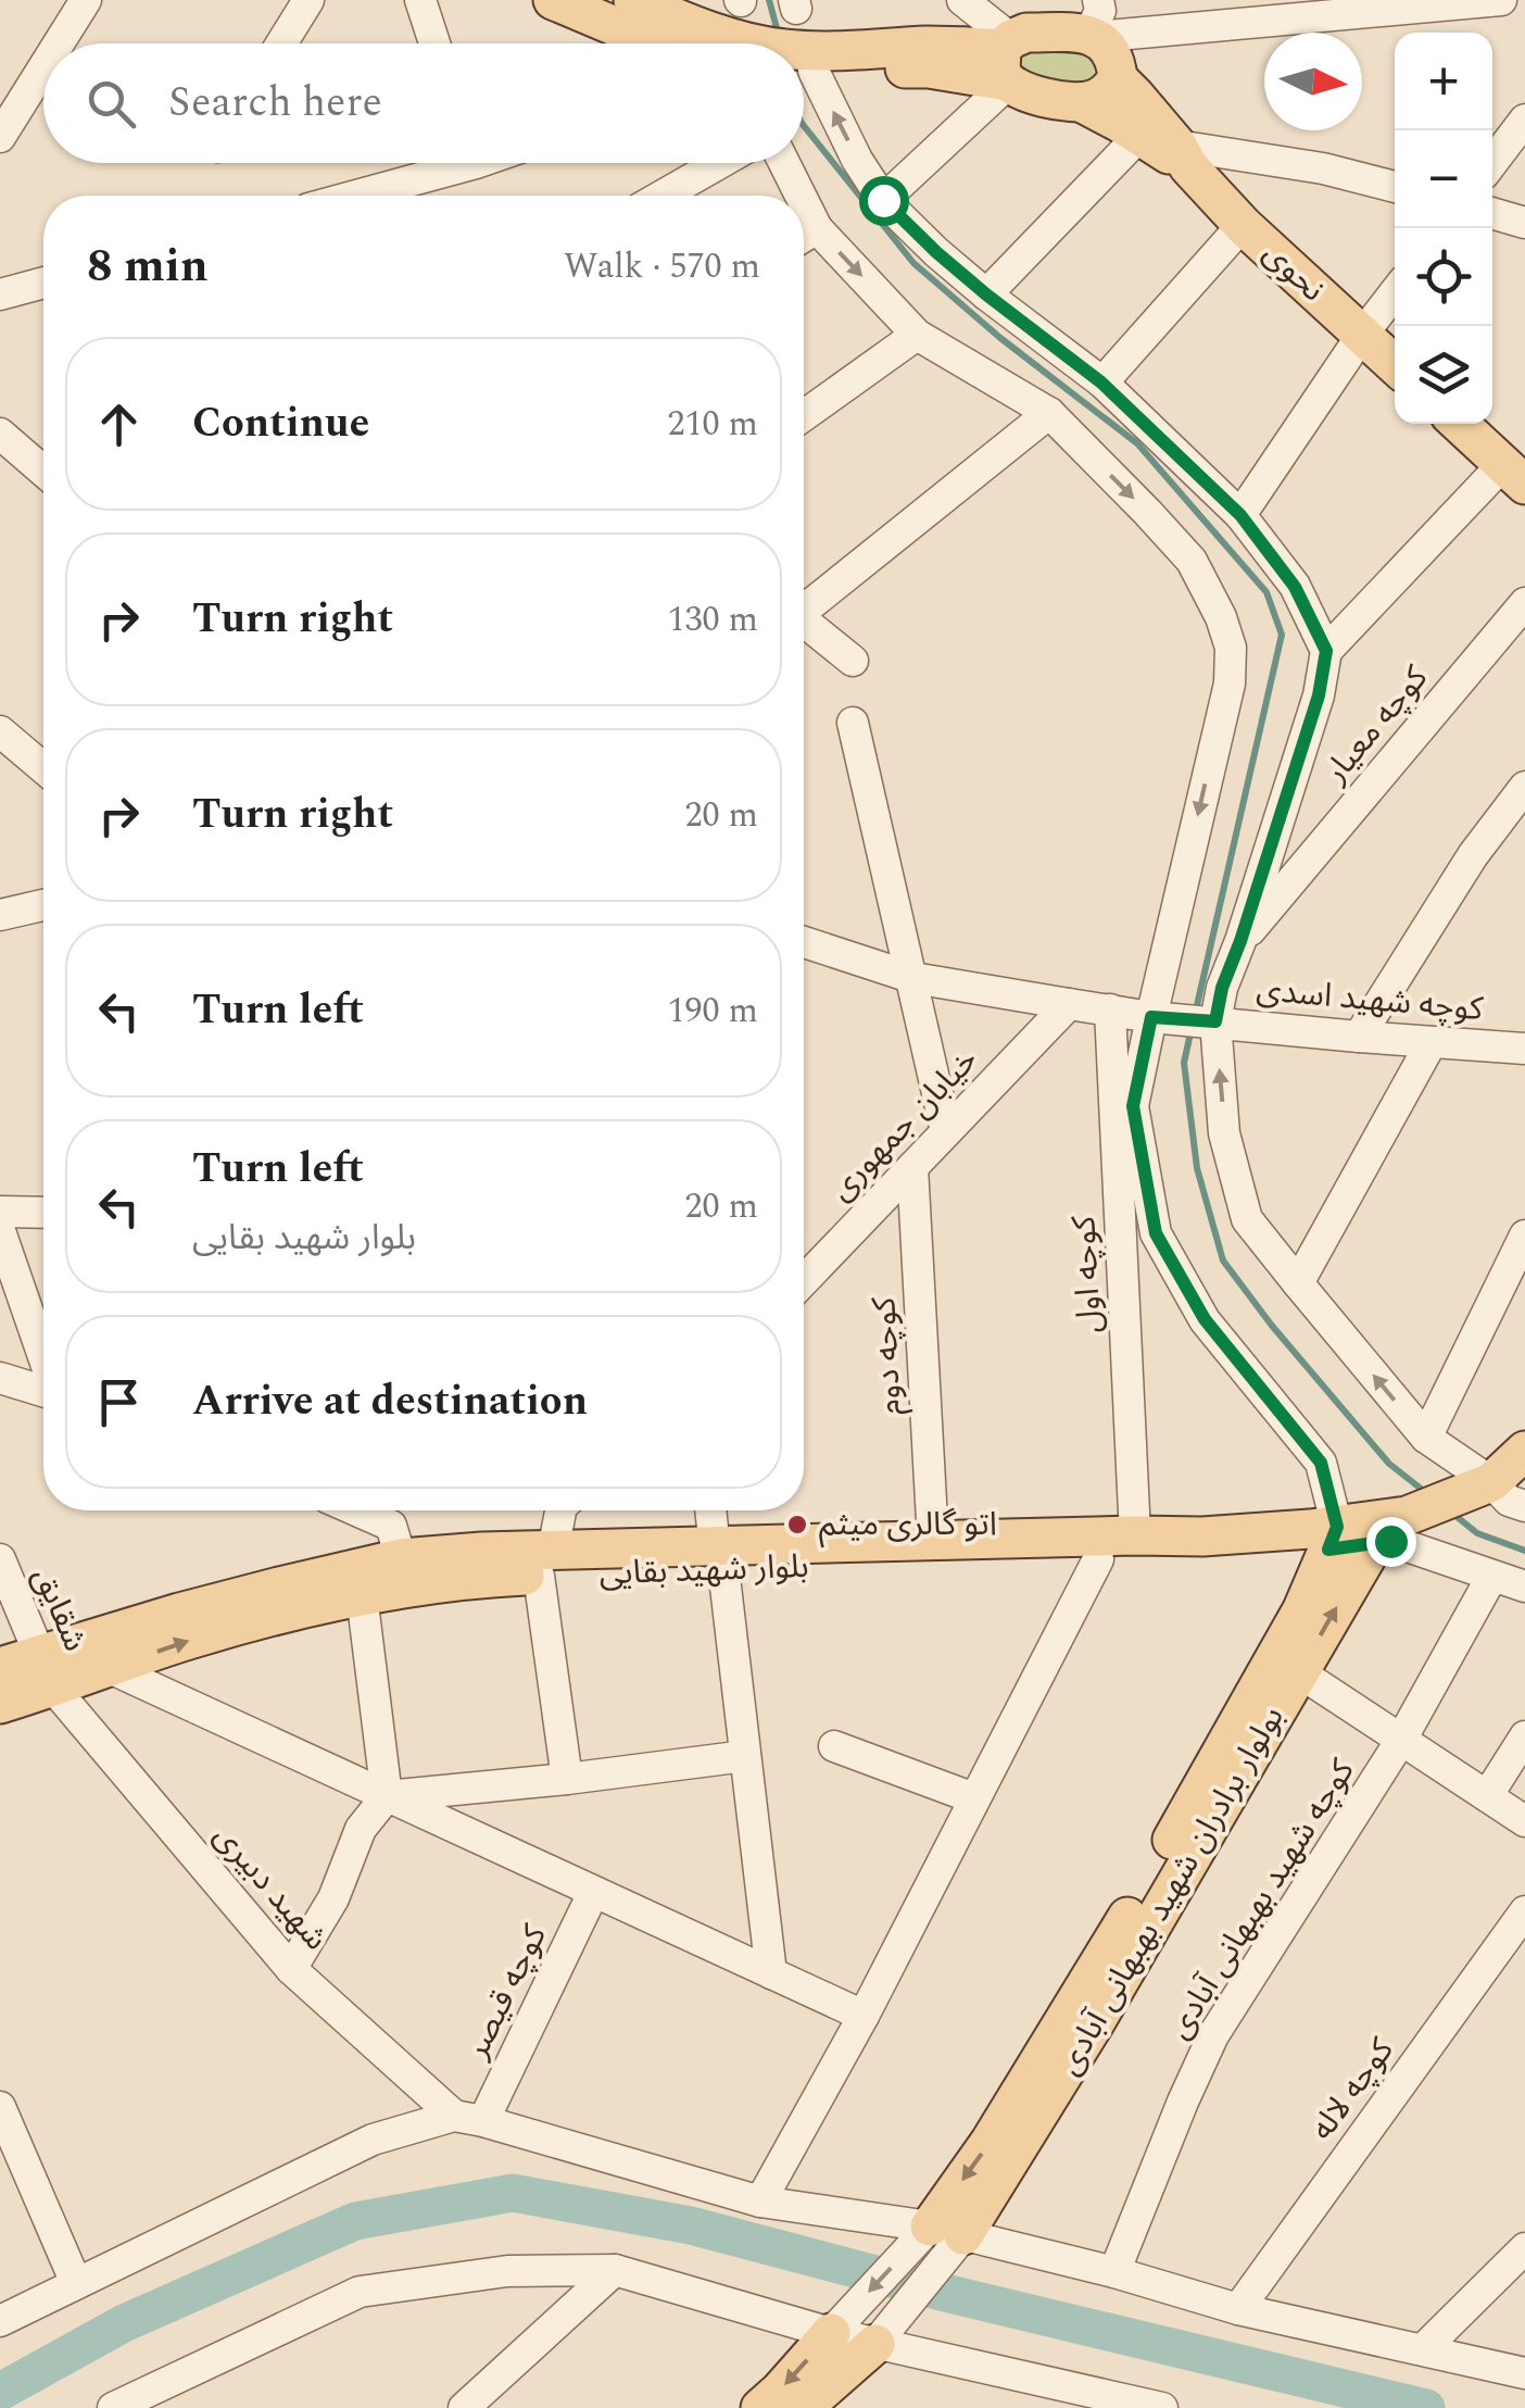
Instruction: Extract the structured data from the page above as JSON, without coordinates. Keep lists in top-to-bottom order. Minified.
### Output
{"streets":{"main road":["نحوی","بلوار شهید بقایی","بولوار برادران شهید بهبهانی آبادی"],"street":["کوچه معیار","کوچه شهید اسدی","خیابان جمهوری","کوچه اول","کوچه دوم","شقایق","شهید دبیری","کوچه شهید بهبهانی آبادی","کوچه قیصر","کوچه لاله"]},"crossings":[["کوچه شهید اسدی","خیابان جمهوری"],["کوچه شهید اسدی","کوچه اول"],["خیابان جمهوری","کوچه دوم"],["کوچه اول","بلوار شهید بقایی"],["کوچه دوم","بلوار شهید بقایی"],["بلوار شهید بقایی","شقایق"],["بلوار شهید بقایی","شهید دبیری"],["بلوار شهید بقایی","بولوار برادران شهید بهبهانی آبادی"],["شقایق","شهید دبیری"],["شهید دبیری","کوچه قیصر"]],"places":["اتو گالری میثم"],"north":"right","page":{"map_buttons":["+","−"],"search":"Search here","heading":["8 min","Walk · 570 m"],"list":[["Continue","210 m"],["Turn right","130 m"],["Turn right","20 m"],["Turn left","190 m"],["Turn left","بلوار شهید بقایی","20 m"],"Arrive at destination"]}}
